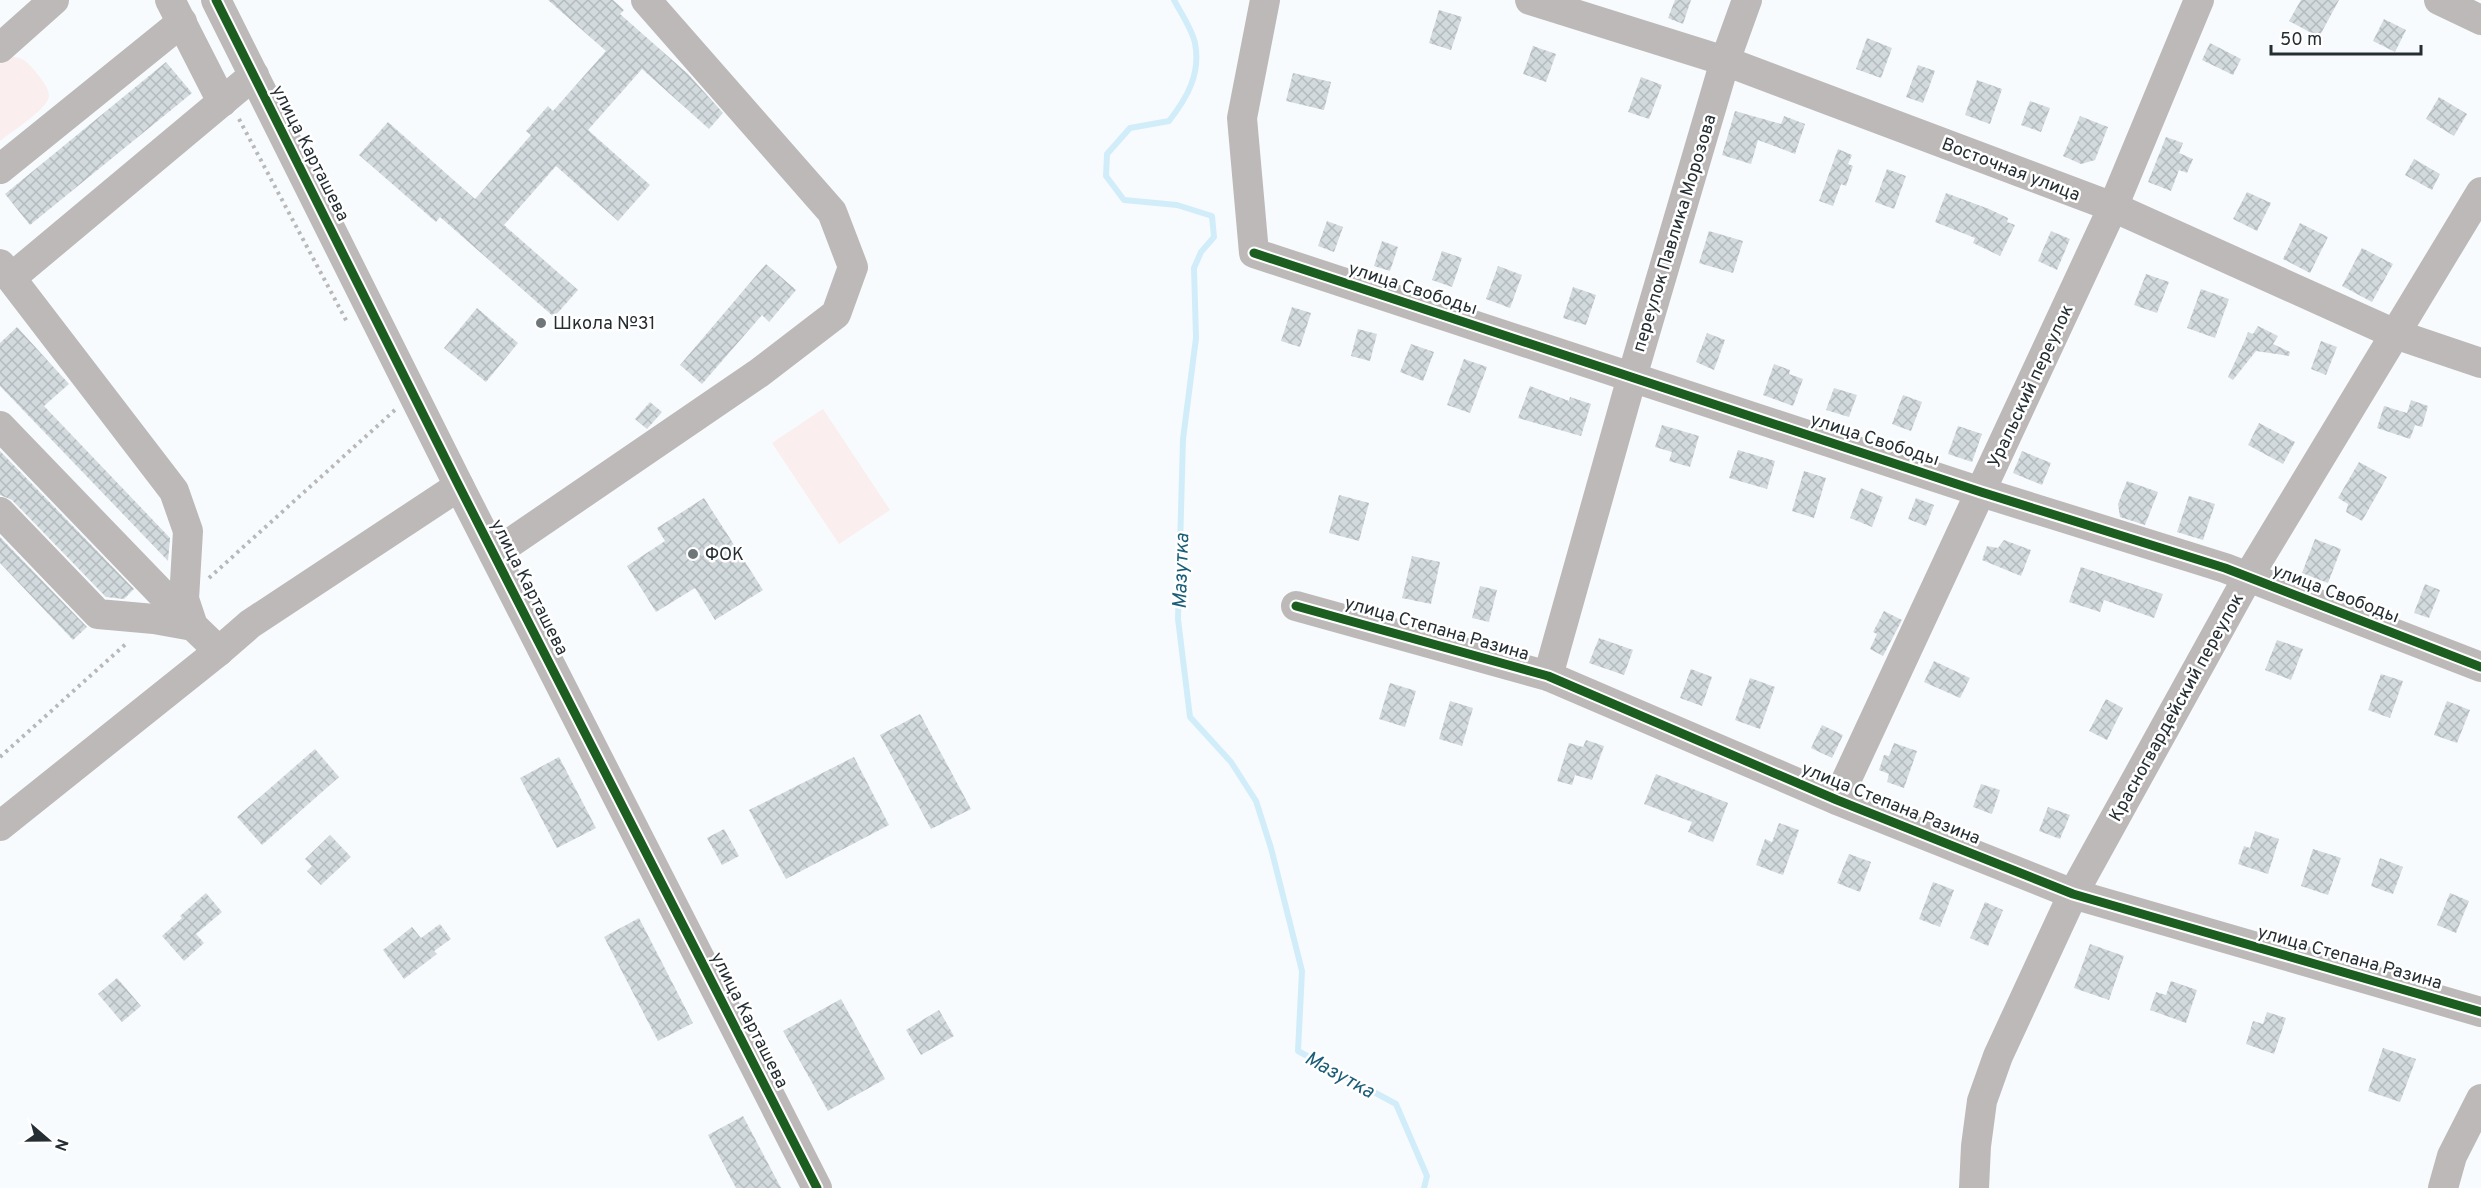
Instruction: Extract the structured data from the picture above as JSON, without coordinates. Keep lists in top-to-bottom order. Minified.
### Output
{"streets":{"street":["улица Карташева","Восточная улица","переулок Павлика Морозова","улица Свободы","Уральский переулок","улица Степана Разина","Красногвардейский переулок"]},"crossings":[["Восточная улица","переулок Павлика Морозова"],["Восточная улица","Уральский переулок"],["Восточная улица","Красногвардейский переулок"],["переулок Павлика Морозова","улица Свободы"],["переулок Павлика Морозова","улица Степана Разина"],["улица Свободы","Уральский переулок"],["улица Свободы","Красногвардейский переулок"],["Уральский переулок","улица Степана Разина"],["улица Степана Разина","Красногвардейский переулок"]],"water":["Мазутка"],"places":["Школа №31","ФОК"],"scale_bar":"50 m","north":"right"}
